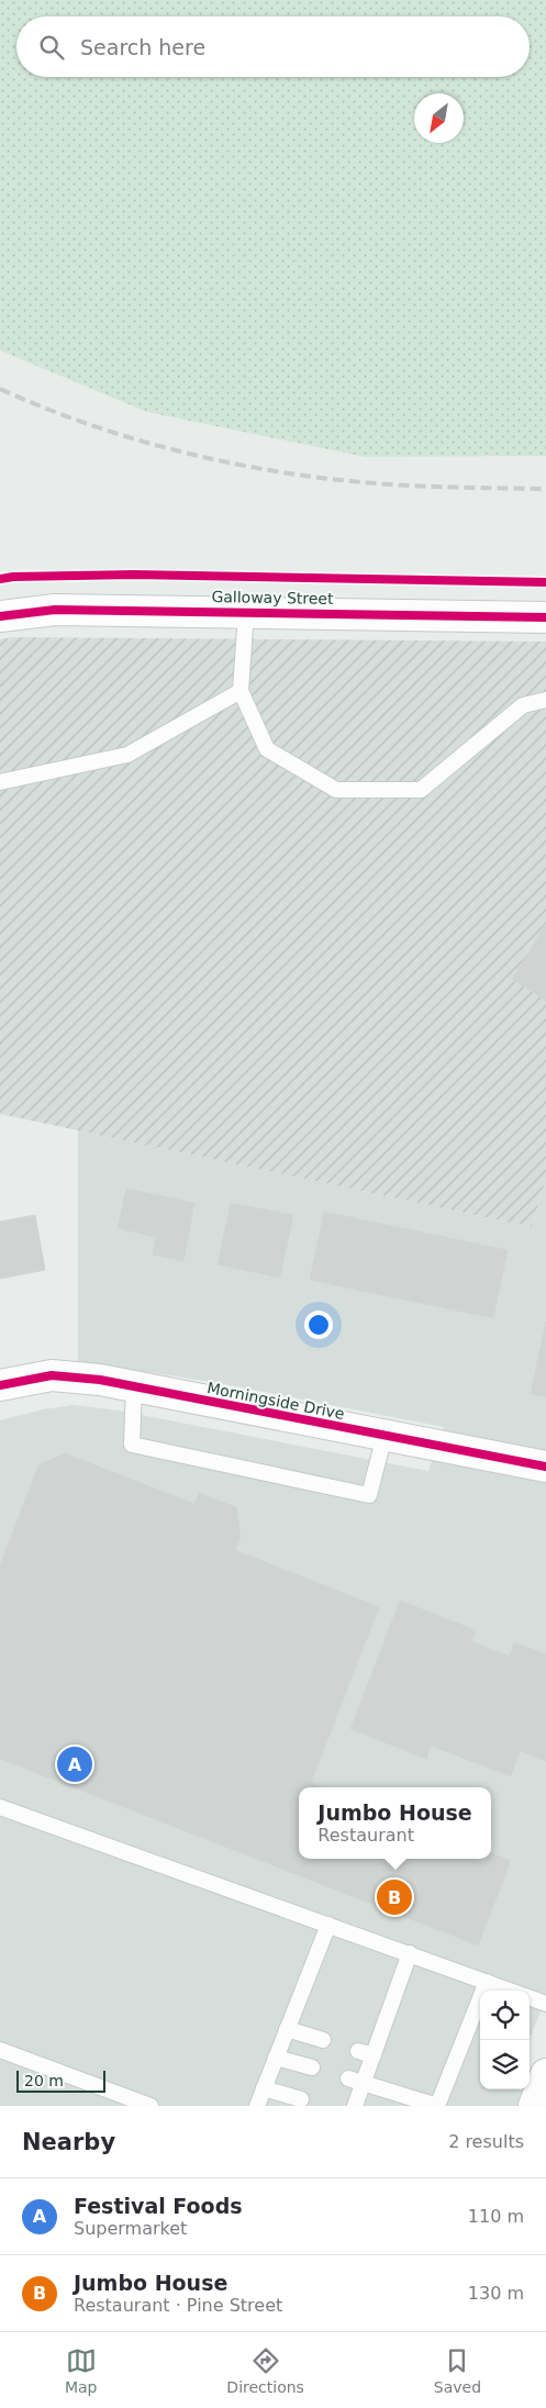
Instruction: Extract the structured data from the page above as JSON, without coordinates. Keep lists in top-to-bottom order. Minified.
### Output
{"streets":{"street":["Galloway Street","Morningside Drive"]},"scale_bar":"20 m","north":"bottom left","page":{"search":"Search here","pins":["A","B"],"popup":["Jumbo House","Restaurant"],"scale":"20 m","heading":["Nearby","2 results"],"list":[{"mark":"A","name":"Festival Foods","note":"Supermarket","value":"110 m"},{"mark":"B","name":"Jumbo House","note":"Restaurant · Pine Street","value":"130 m"}],"nav":["Map","Directions","Saved"]}}
